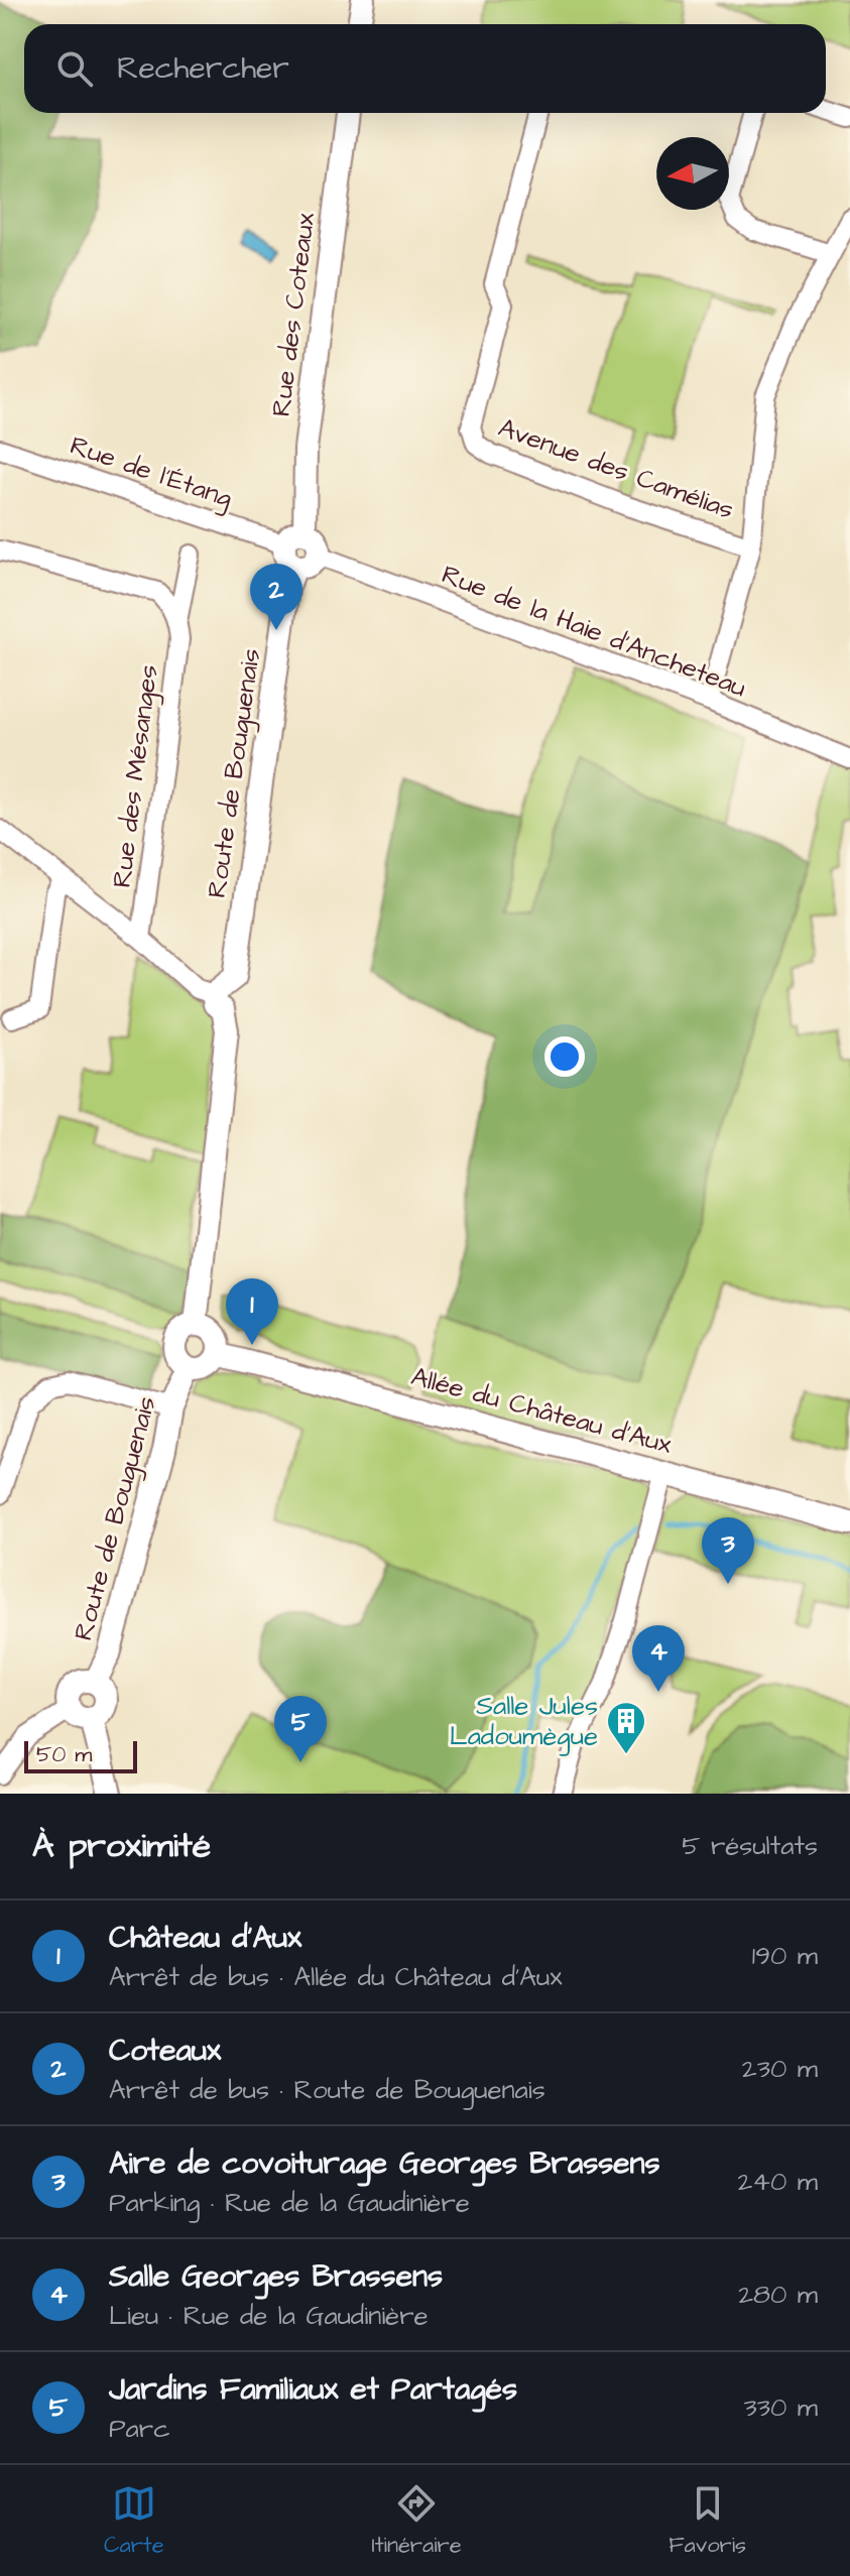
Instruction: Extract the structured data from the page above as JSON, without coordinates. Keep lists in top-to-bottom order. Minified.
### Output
{"streets":{"street":["Rue des Coteaux","Avenue des Camélias","Rue de l'Étang","Rue de la Haie d'Ancheteau","Route de Bouguenais","Rue des Mésanges","Allée du Château d'Aux"]},"crossings":[["Rue des Coteaux","Rue de l'Étang"],["Rue des Coteaux","Rue de la Haie d'Ancheteau"],["Rue des Coteaux","Route de Bouguenais"],["Rue de l'Étang","Rue de la Haie d'Ancheteau"],["Rue de l'Étang","Route de Bouguenais"],["Rue de la Haie d'Ancheteau","Route de Bouguenais"],["Route de Bouguenais","Allée du Château d'Aux"]],"places":{"building":["Salle Jules Ladoumègue"]},"scale_bar":"50 m","north":"left","page":{"search":"Rechercher","pins":["2","1","3","4","5"],"scale":"50 m","heading":["À proximité","5 résultats"],"list":[{"mark":"1","name":"Château d'Aux","note":"Arrêt de bus · Allée du Château d'Aux","value":"190 m"},{"mark":"2","name":"Coteaux","note":"Arrêt de bus · Route de Bouguenais","value":"230 m"},{"mark":"3","name":"Aire de covoiturage Georges Brassens","note":"Parking · Rue de la Gaudinière","value":"240 m"},{"mark":"4","name":"Salle Georges Brassens","note":"Lieu · Rue de la Gaudinière","value":"280 m"},{"mark":"5","name":"Jardins Familiaux et Partagés","note":"Parc","value":"330 m"}],"nav":["Carte","Itinéraire","Favoris"]}}
